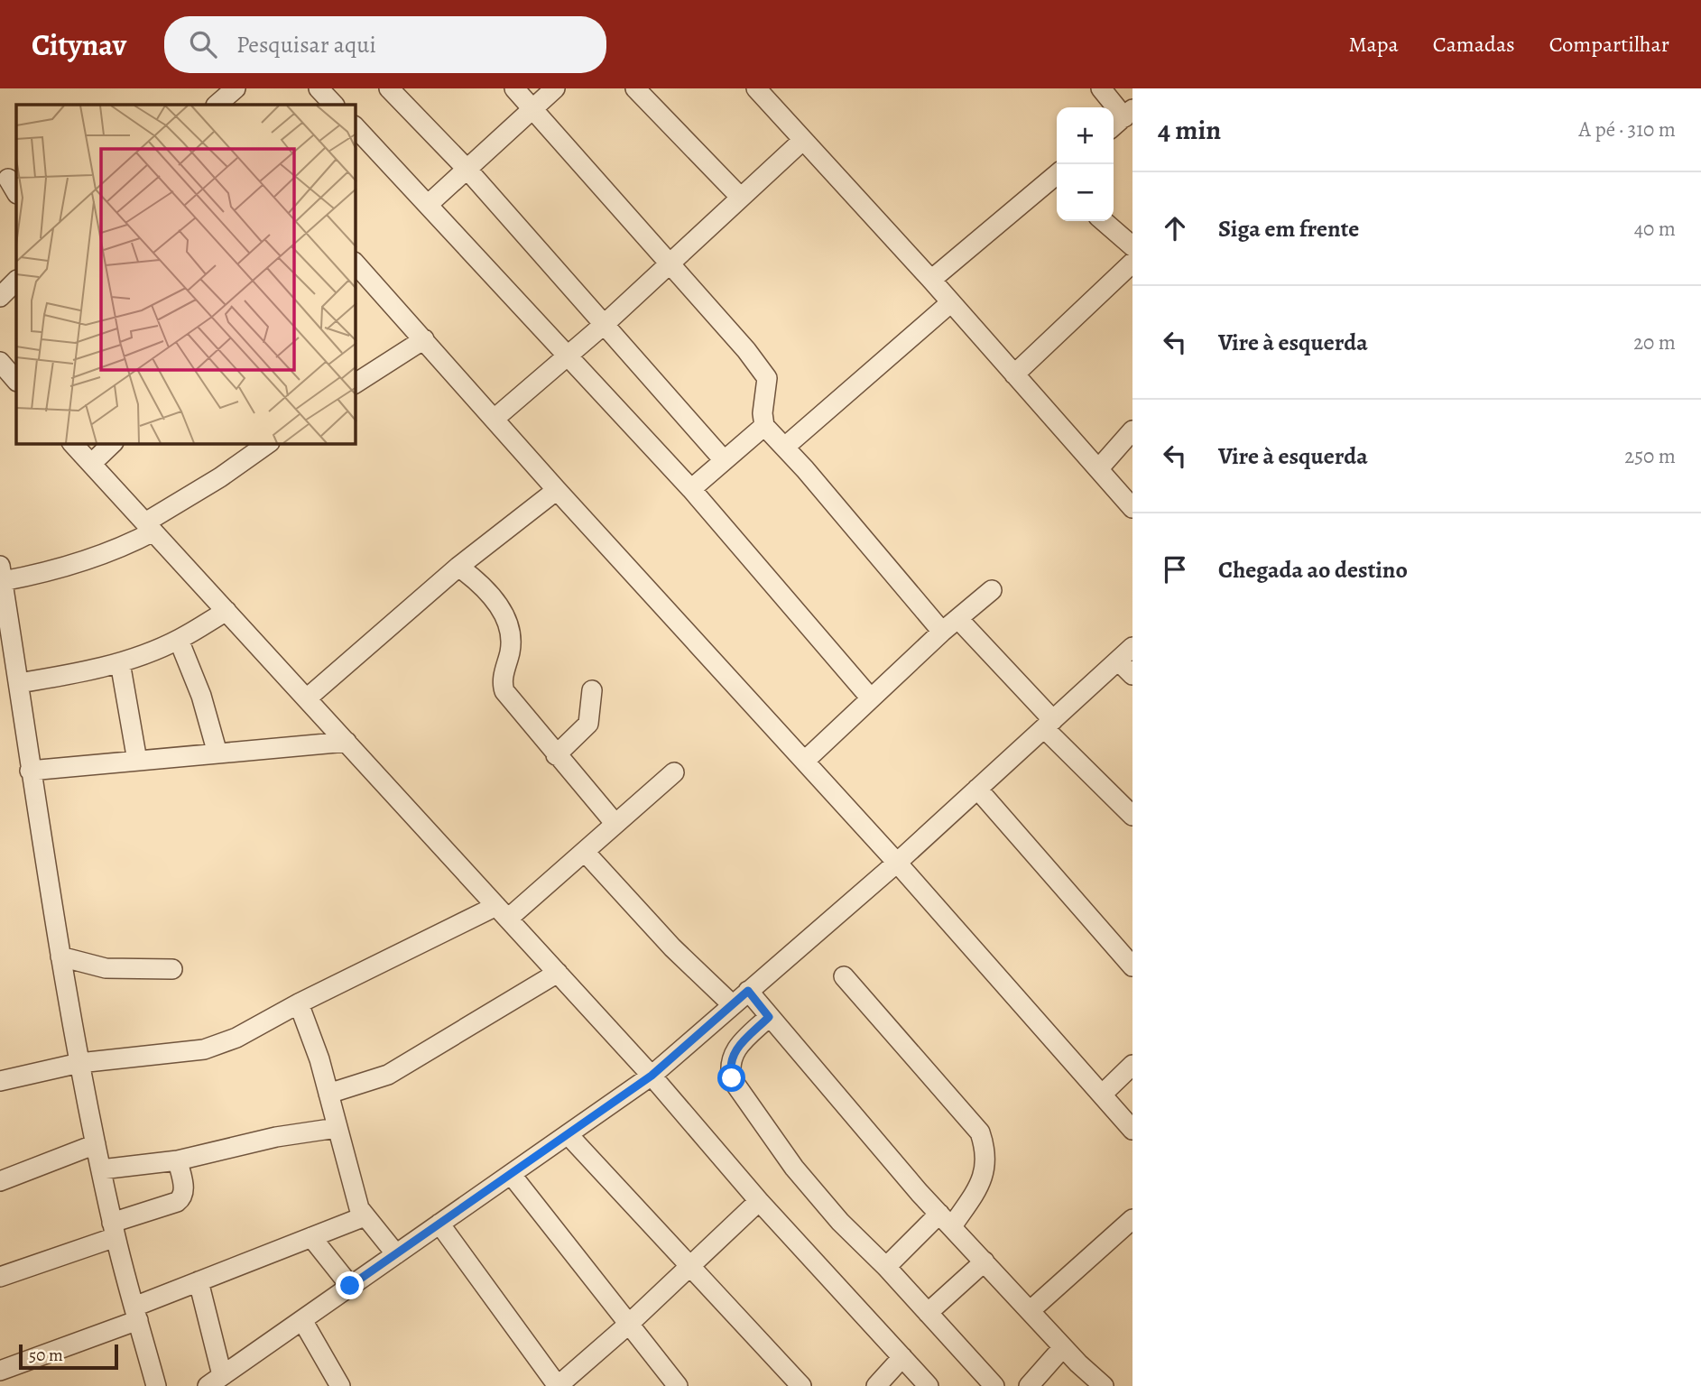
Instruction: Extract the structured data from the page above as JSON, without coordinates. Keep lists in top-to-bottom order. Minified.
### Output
{"scale_bar":"50 m","page":{"header":"Citynav","search":"Pesquisar aqui","nav":["Mapa","Camadas","Compartilhar"],"heading":["4 min","A pé · 310 m"],"map_buttons":["+","−"],"list":[["Siga em frente","40 m"],["Vire à esquerda","20 m"],["Vire à esquerda","250 m"],"Chegada ao destino"],"scale":"50 m"}}
